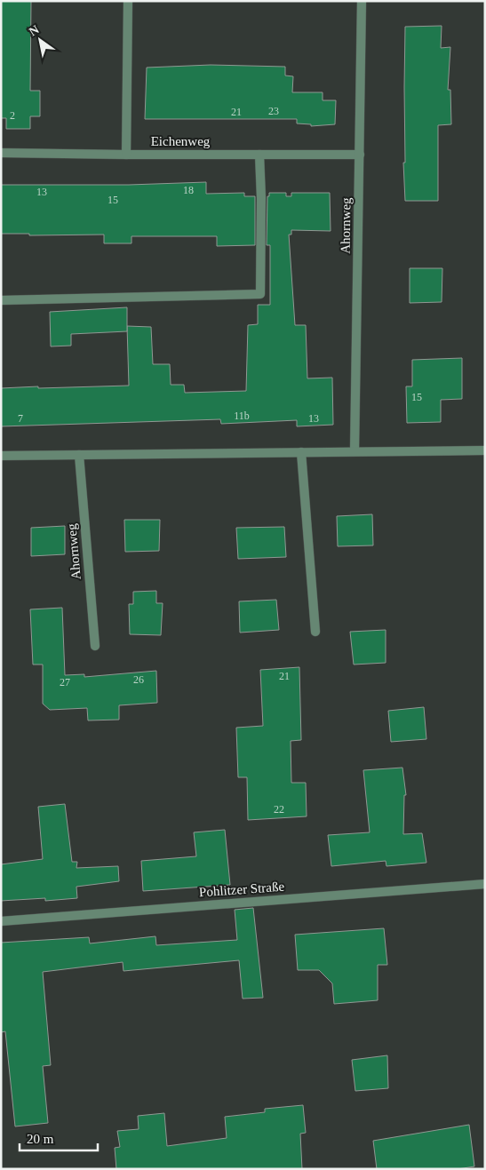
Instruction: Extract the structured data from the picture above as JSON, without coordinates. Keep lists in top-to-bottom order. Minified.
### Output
{"streets":{"street":["Eichenweg","Ahornweg","Pohlitzer Straße"]},"crossings":[["Eichenweg","Ahornweg"]],"house_numbers":["23","21","2","18","13","15","15","11b","7","13","21","26","27","22"],"scale_bar":"20 m","north":"top left"}
